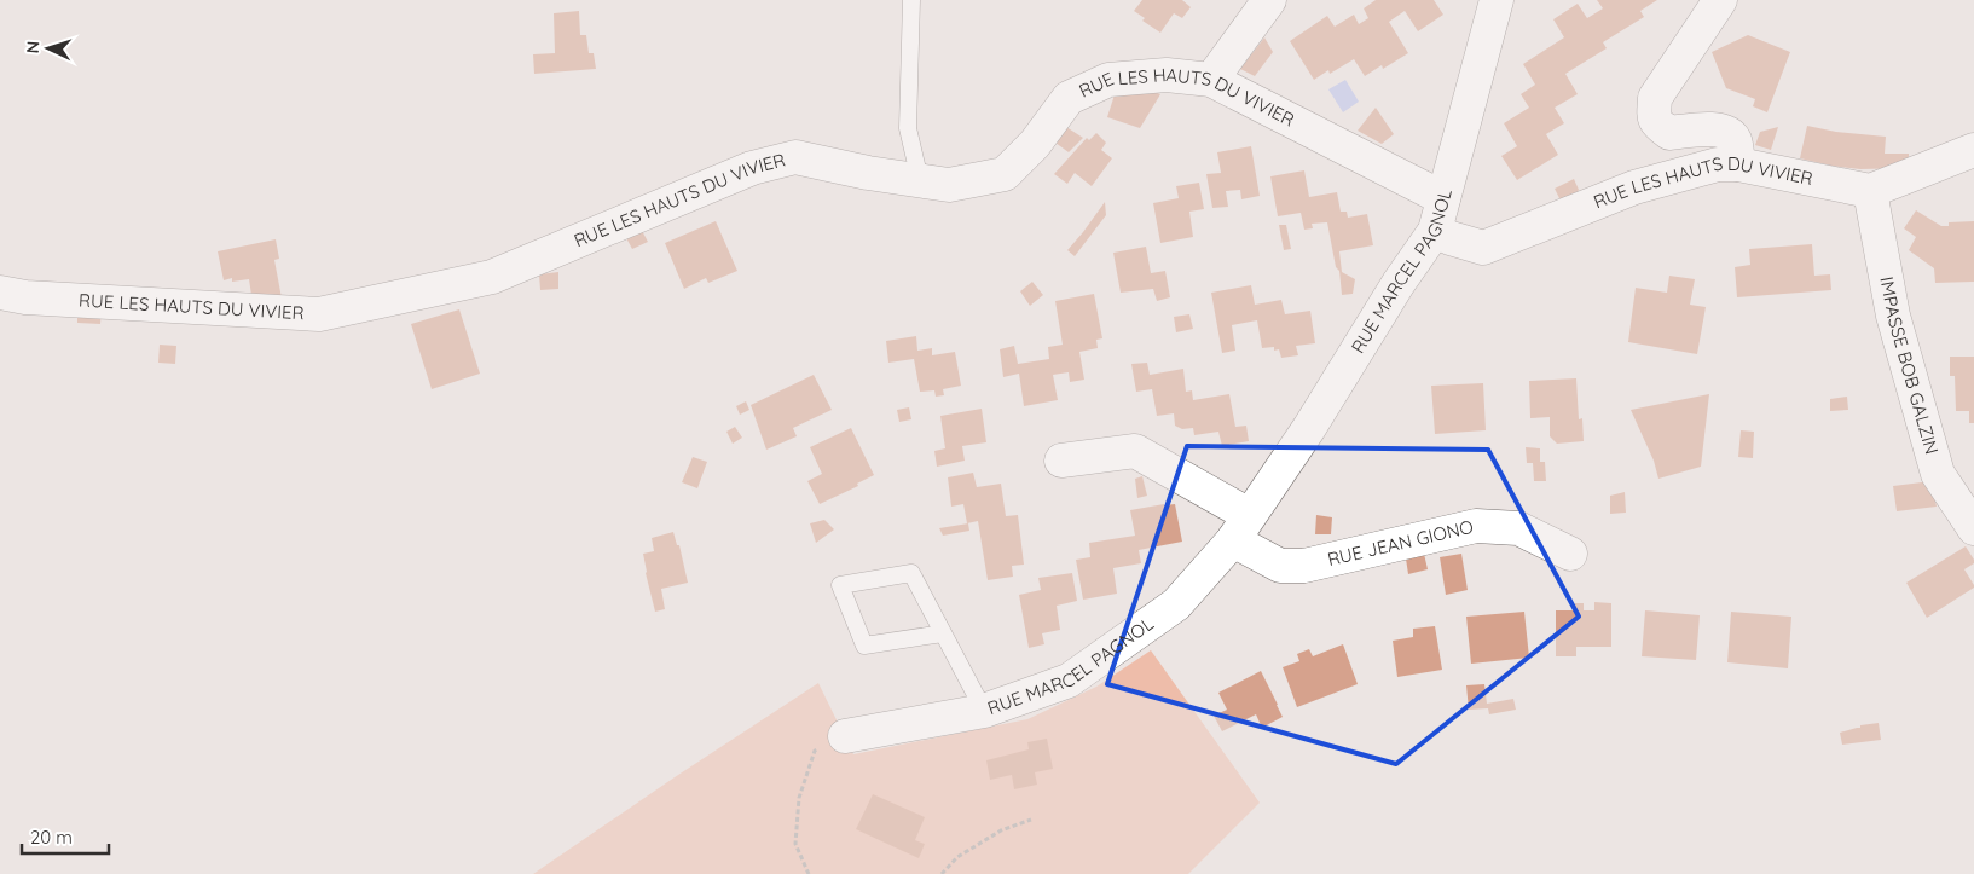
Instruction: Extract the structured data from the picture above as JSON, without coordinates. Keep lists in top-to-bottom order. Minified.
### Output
{"streets":{"street":["RUE LES HAUTS DU VIVIER","RUE MARCEL PAGNOL","IMPASSE BOB GALZIN","RUE JEAN GIONO"]},"crossings":[["RUE LES HAUTS DU VIVIER","RUE MARCEL PAGNOL"],["RUE LES HAUTS DU VIVIER","IMPASSE BOB GALZIN"],["RUE MARCEL PAGNOL","RUE JEAN GIONO"]],"scale_bar":"20 m","north":"left"}
